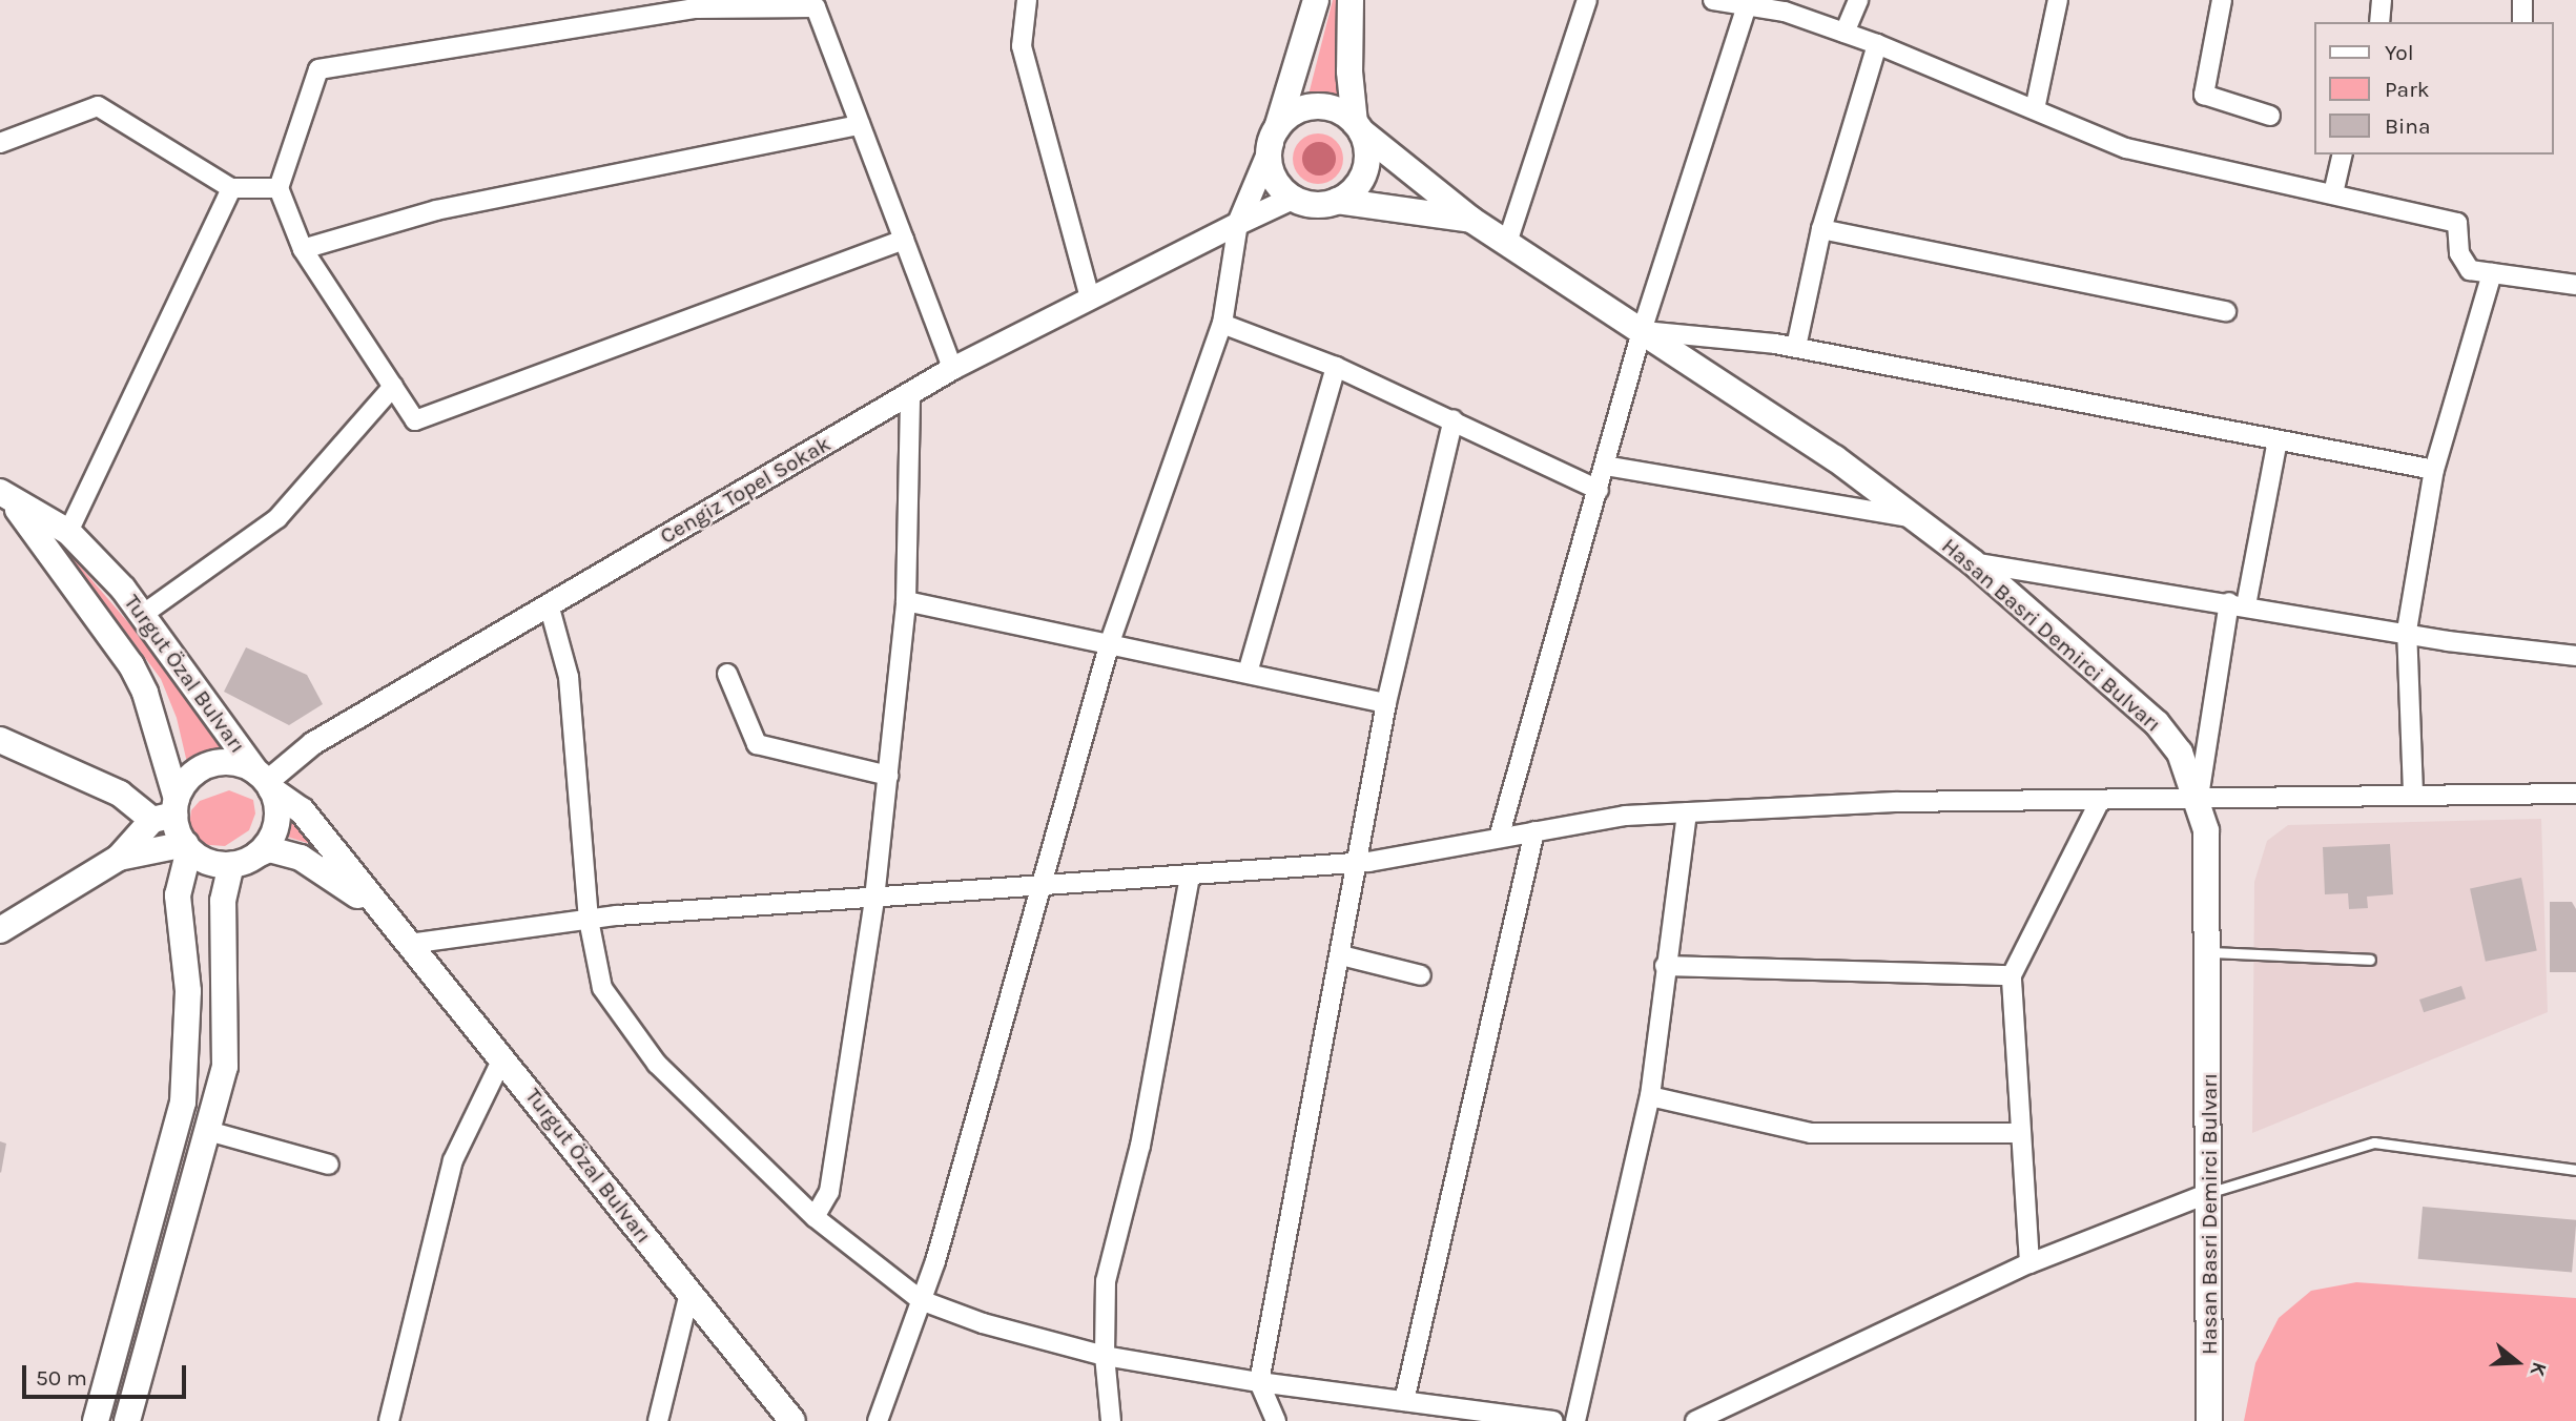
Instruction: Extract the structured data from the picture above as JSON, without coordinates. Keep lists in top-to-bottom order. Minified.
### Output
{"streets":{"main road":["Hasan Basri Demirci Bulvarı","Turgut Özal Bulvarı"],"street":["Cengiz Topel Sokak"]},"crossings":[["Cengiz Topel Sokak","Hasan Basri Demirci Bulvarı"],["Cengiz Topel Sokak","Turgut Özal Bulvarı"]],"legend":["Yol","Park","Bina"],"scale_bar":"50 m","north":"right"}
